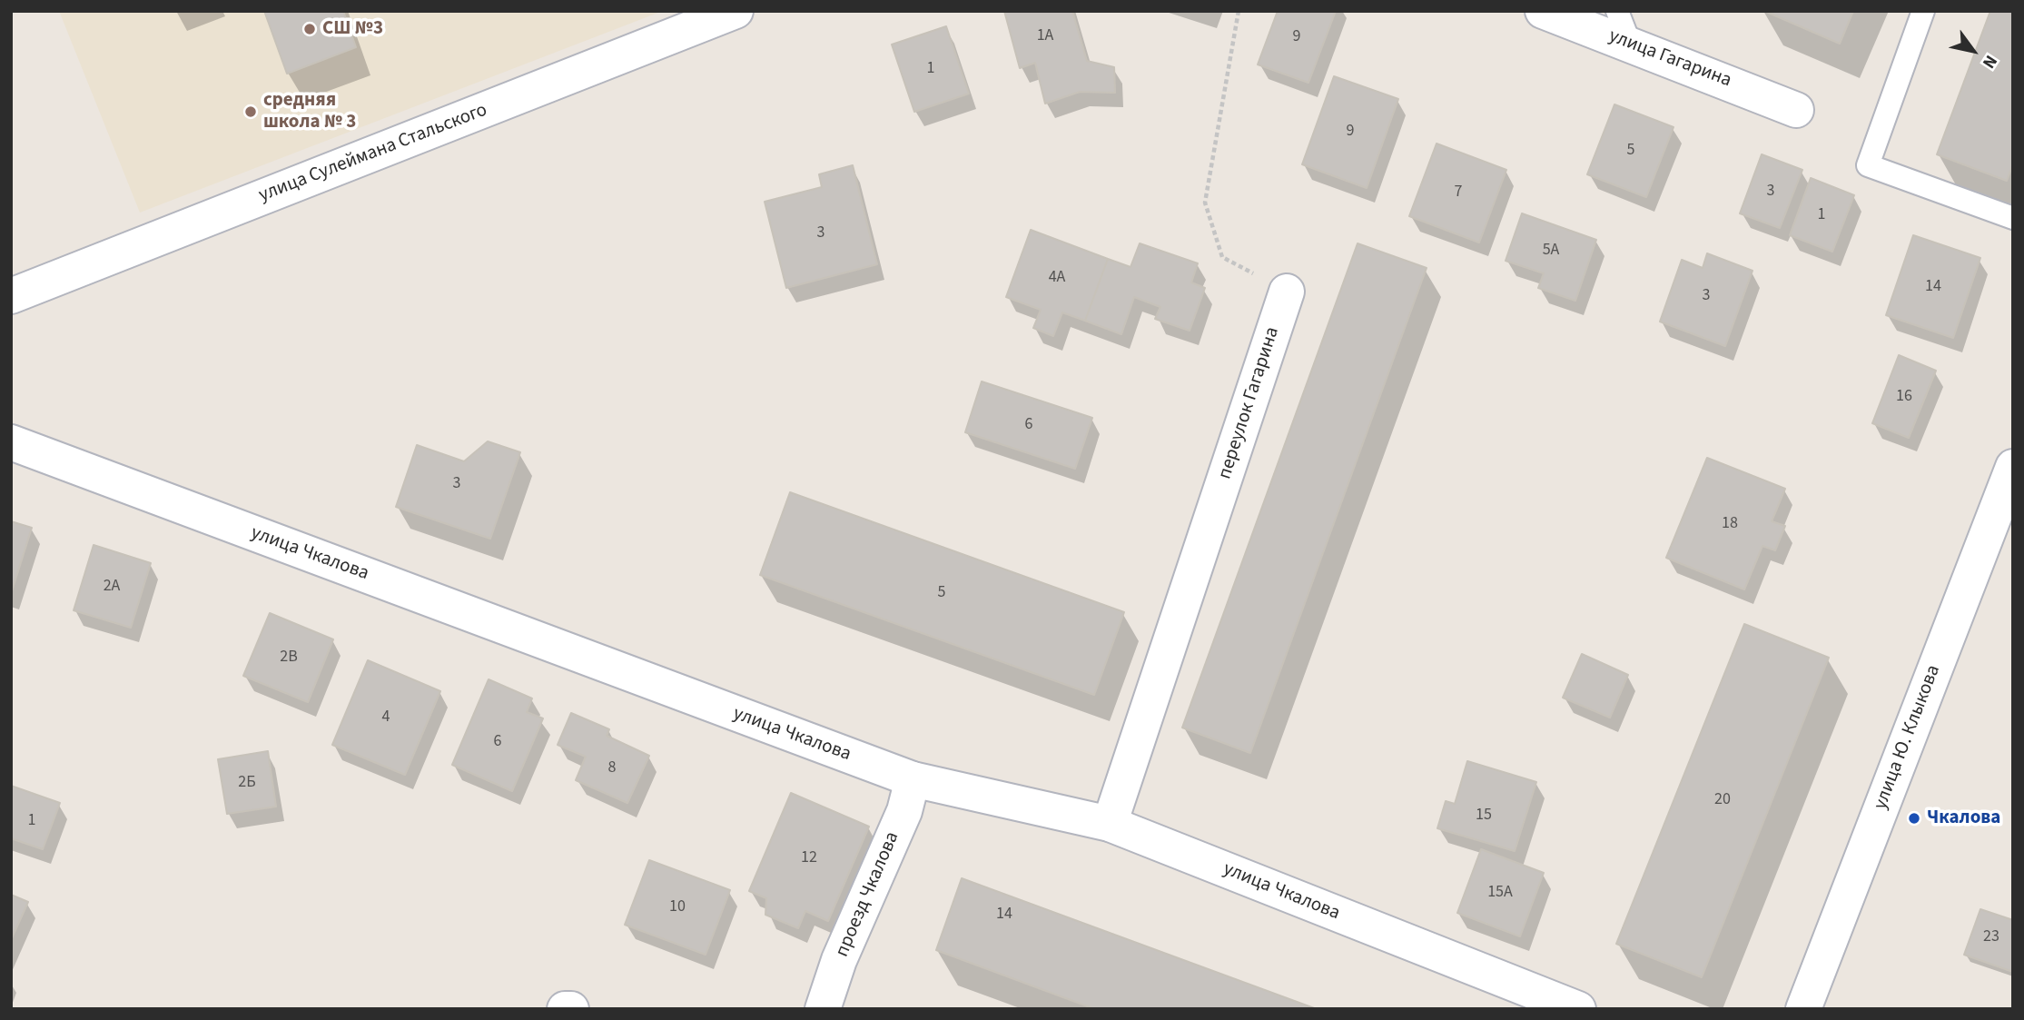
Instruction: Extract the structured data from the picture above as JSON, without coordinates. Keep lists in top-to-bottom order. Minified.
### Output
{"streets":{"street":["улица Гагарина","улица Сулеймана Стальского","переулок Гагарина","улица Чкалова","улица Ю. Клыкова","проезд Чкалова"]},"crossings":[["переулок Гагарина","улица Чкалова"],["улица Чкалова","проезд Чкалова"]],"places":["СШ №3","средняя школа № 3","Чкалова"],"house_numbers":["1А","9","1","9","5","3","7","1","3","5А","4А","14","3","16","6","3","18","2А","5","2В","4","6","8","2Б","20","15","1","12","15А","10","14","23"],"north":"bottom right"}
